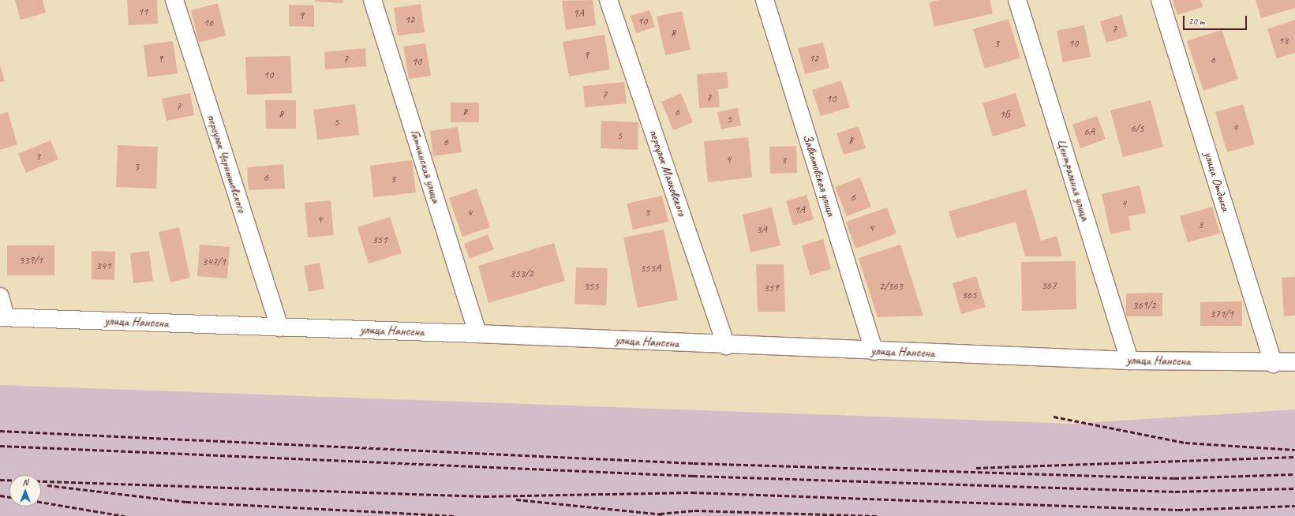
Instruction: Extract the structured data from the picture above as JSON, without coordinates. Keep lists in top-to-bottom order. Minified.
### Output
{"streets":{"street":["переулок Чернышевского","Гатчинская улица","переулок Маяковского","Завкомовская улица","Центральная улица","улица Отдыха","улица Нансена"]},"crossings":[["переулок Чернышевского","улица Нансена"],["Гатчинская улица","улица Нансена"],["переулок Маяковского","улица Нансена"],["Завкомовская улица","улица Нансена"],["Центральная улица","улица Нансена"],["улица Отдыха","улица Нансена"]],"house_numbers":["11","9А","9","12","10","16","7","8","13","3","10","9","12","9","7","6","10","10","7","7","10","7","8","6","8","1Б","5","5","4","6/5","6А","5","8","6","3","4","3","3","6","3","6","4","1А","3","4","4","3","4","3А","351","339/1","347/1","341","355А","353/2","367","355","2/363","359","365","369/2","371/1"],"scale_bar":"20 m","north":"top"}
